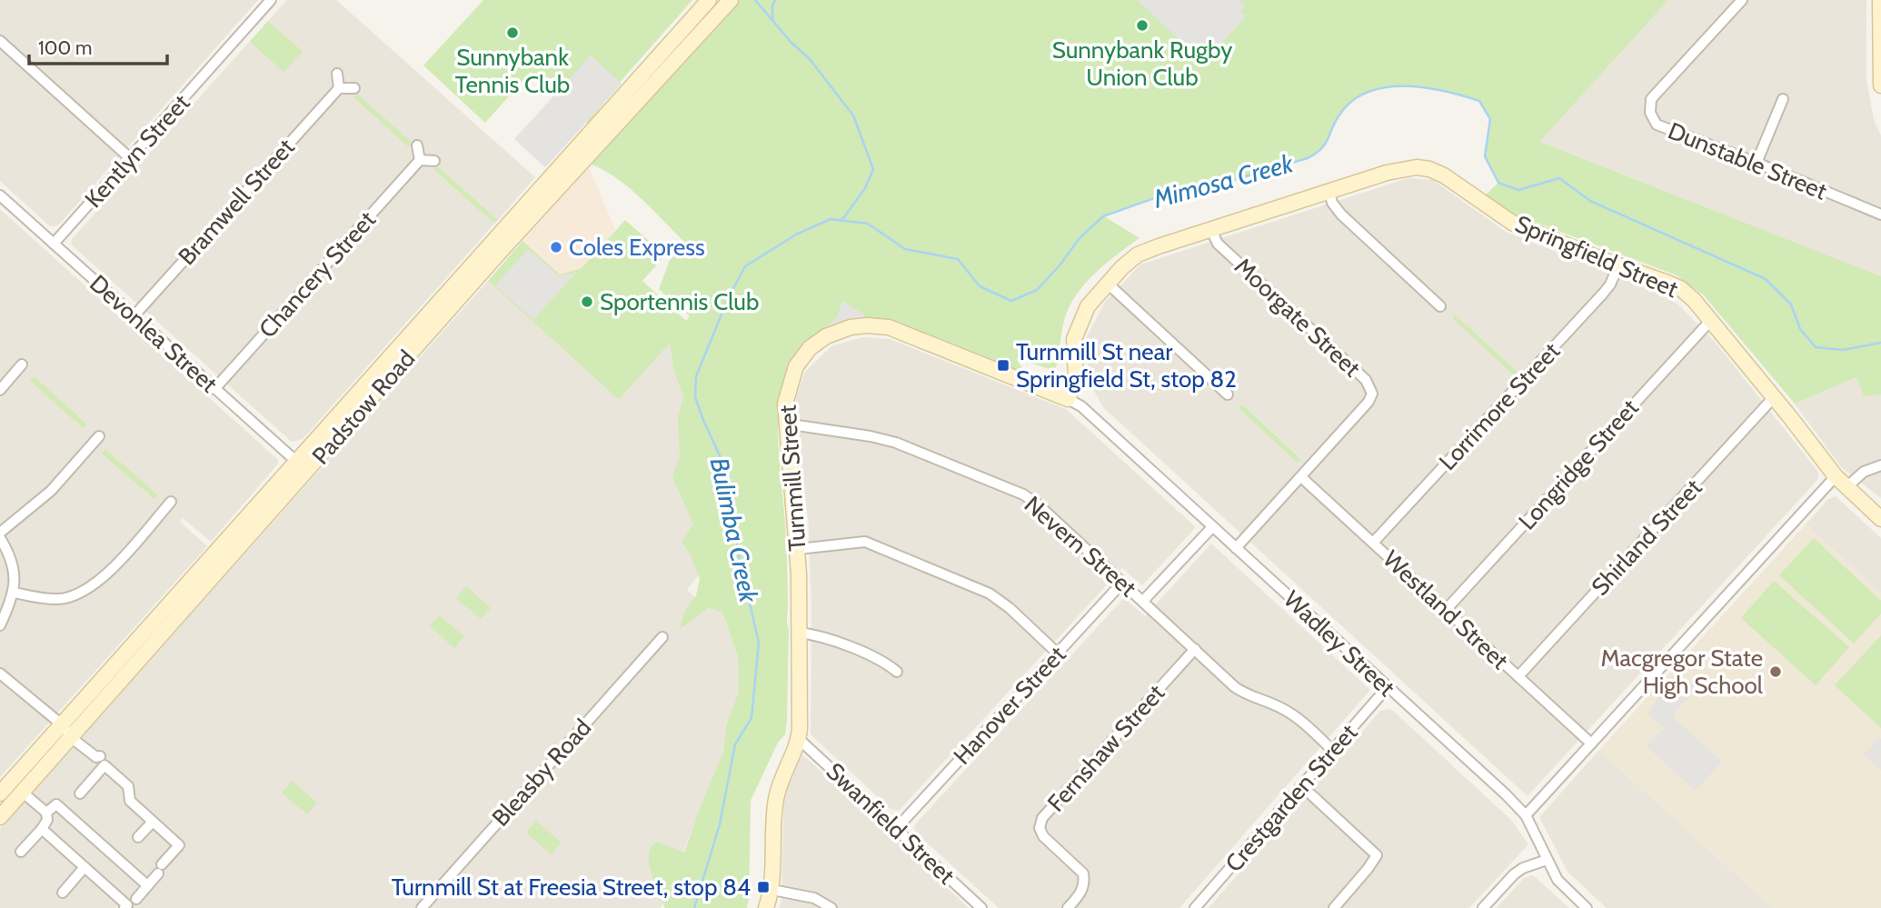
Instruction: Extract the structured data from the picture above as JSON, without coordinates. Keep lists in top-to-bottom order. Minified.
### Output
{"streets":{"street":["Kentlyn Street","Dunstable Street","Bramwell Street","Springfield Street","Chancery Street","Moorgate Street","Devonlea Street","Lorrimore Street","Padstow Road","Longridge Street","Turnmill Street","Shirland Street","Nevern Street","Westland Street","Wadley Street","Hanover Street","Fernshaw Street","Bleasby Road","Crestgarden Street","Swanfield Street"]},"crossings":[["Kentlyn Street","Devonlea Street"],["Bramwell Street","Devonlea Street"],["Springfield Street","Moorgate Street"],["Springfield Street","Lorrimore Street"],["Springfield Street","Longridge Street"],["Springfield Street","Turnmill Street"],["Springfield Street","Shirland Street"],["Springfield Street","Wadley Street"],["Chancery Street","Devonlea Street"],["Moorgate Street","Westland Street"],["Moorgate Street","Wadley Street"],["Devonlea Street","Padstow Road"],["Lorrimore Street","Westland Street"],["Longridge Street","Westland Street"],["Turnmill Street","Nevern Street"],["Turnmill Street","Wadley Street"],["Turnmill Street","Swanfield Street"],["Shirland Street","Westland Street"],["Nevern Street","Hanover Street"],["Nevern Street","Fernshaw Street"],["Nevern Street","Crestgarden Street"],["Wadley Street","Crestgarden Street"],["Hanover Street","Swanfield Street"]],"water":["Mimosa Creek","Bulimba Creek"],"places":{"other":["Sunnybank Rugby Union Club","Sunnybank Tennis Club","Coles Express","Sportennis Club","Macgregor State High School"],"transit":["Turnmill St near Springfield St, stop 82","Turnmill St at Freesia Street, stop 84"]},"scale_bar":"100 m"}
